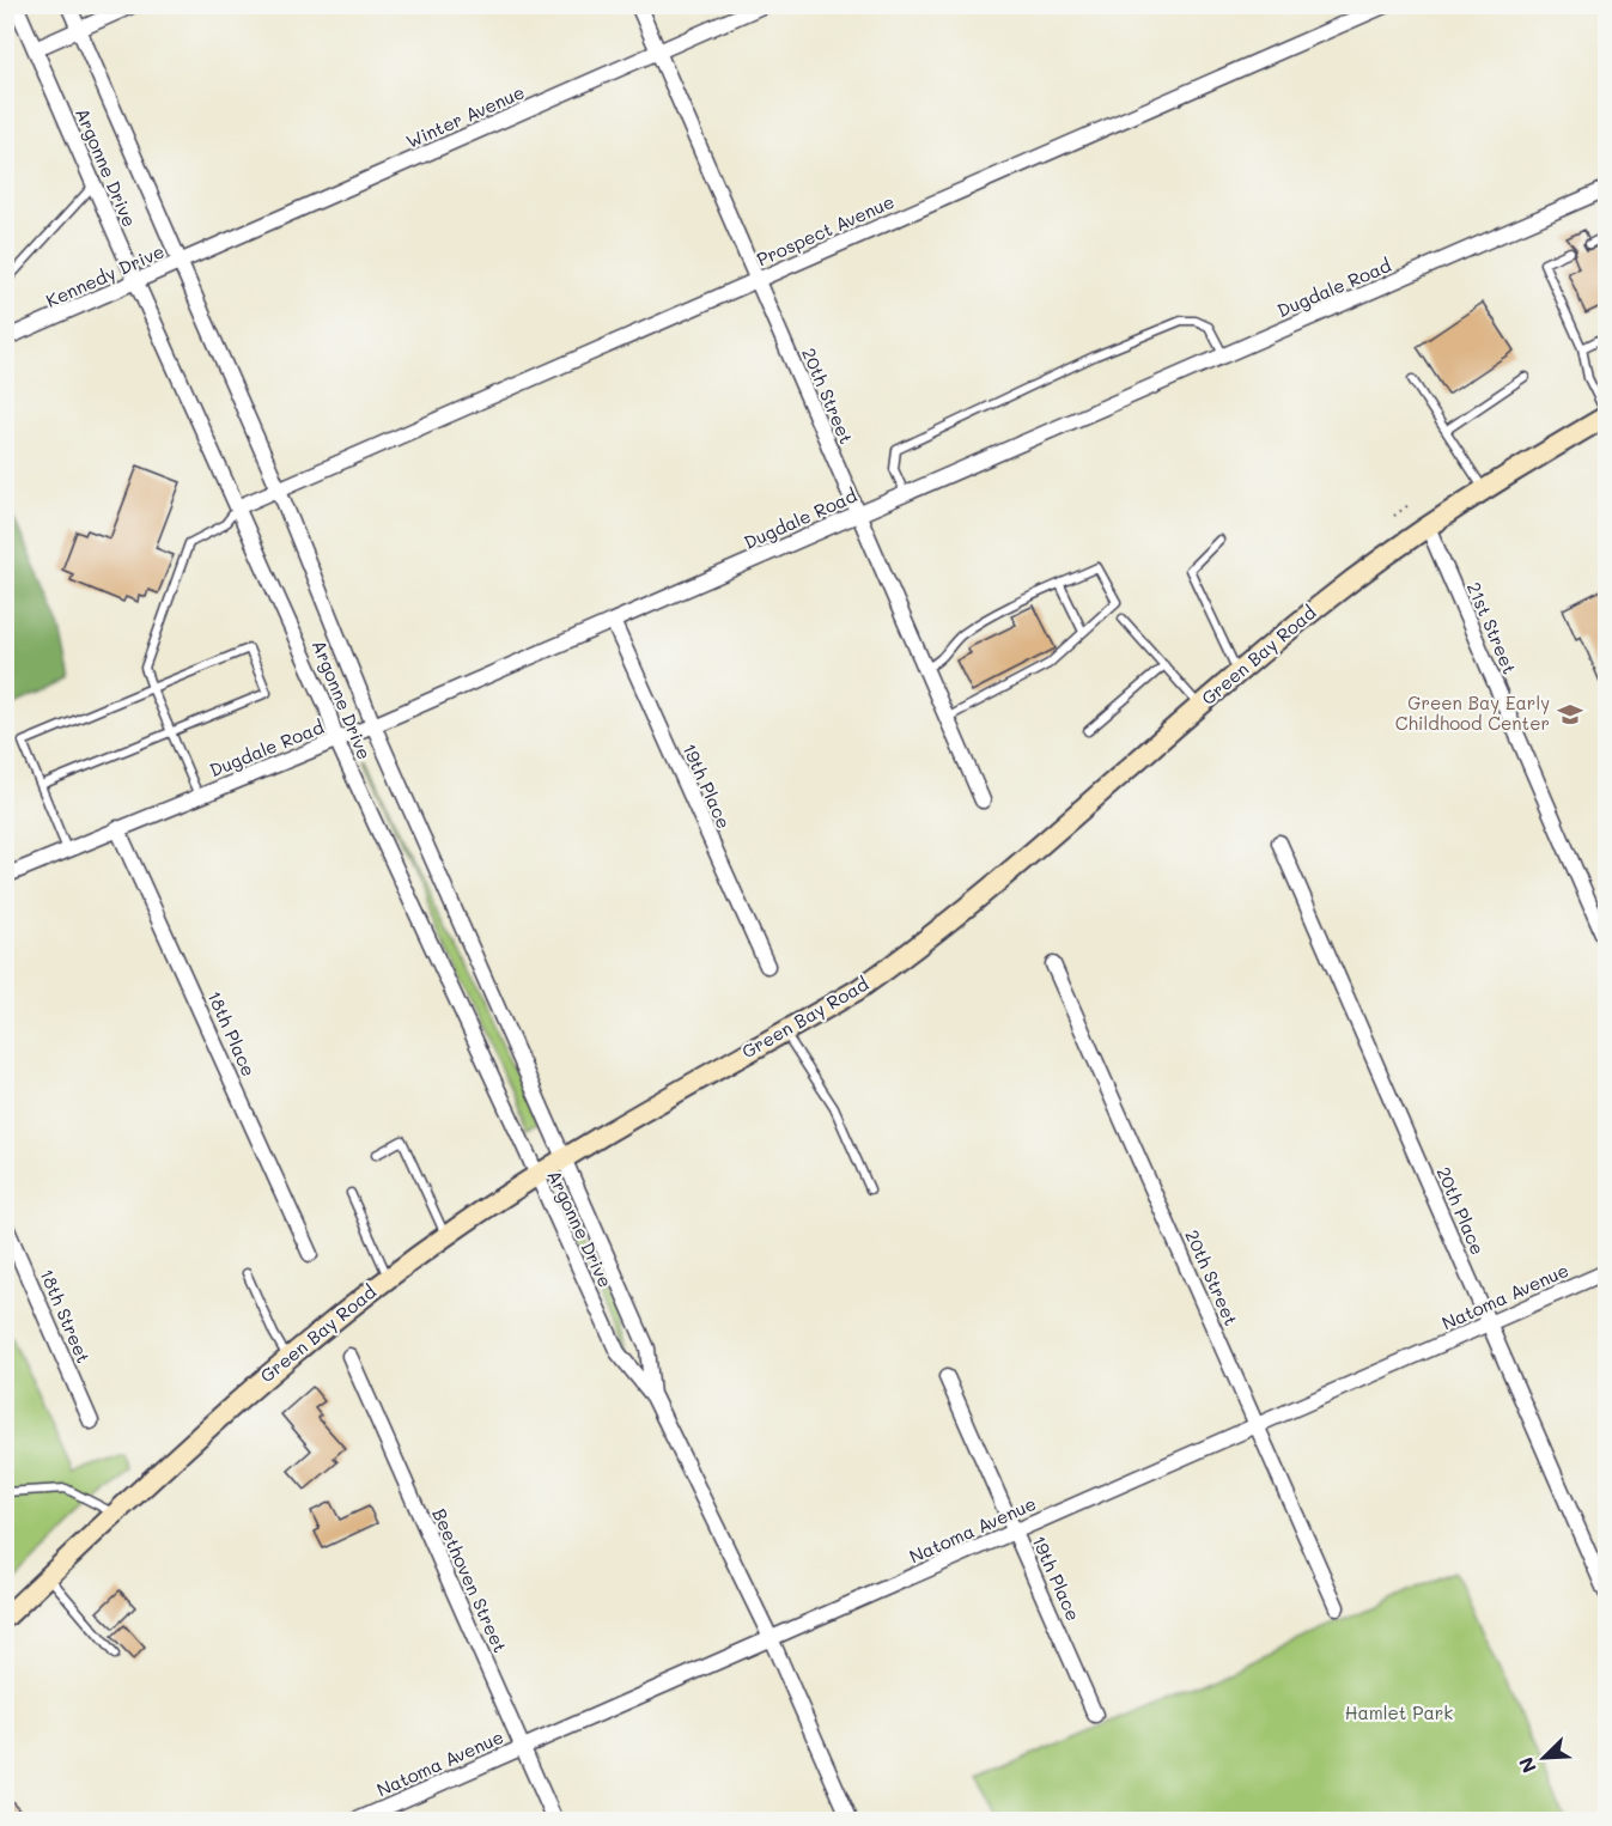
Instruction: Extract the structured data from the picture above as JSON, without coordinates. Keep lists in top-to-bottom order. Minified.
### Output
{"streets":{"main road":["Green Bay Road"],"street":["Winter Avenue","Argonne Drive","Prospect Avenue","Kennedy Drive","Dugdale Road","20th Street","21st Street","19th Place","18th Place","20th Place","Natoma Avenue","18th Street","Beethoven Street"]},"crossings":[["Winter Avenue","Argonne Drive"],["Winter Avenue","Kennedy Drive"],["Winter Avenue","20th Street"],["Argonne Drive","Prospect Avenue"],["Argonne Drive","Kennedy Drive"],["Argonne Drive","Dugdale Road"],["Argonne Drive","Green Bay Road"],["Argonne Drive","Natoma Avenue"],["Prospect Avenue","20th Street"],["Dugdale Road","20th Street"],["Dugdale Road","19th Place"],["Dugdale Road","18th Place"],["20th Street","Natoma Avenue"],["21st Street","Green Bay Road"],["19th Place","Natoma Avenue"],["20th Place","Natoma Avenue"],["Natoma Avenue","Beethoven Street"]],"parks":["Hamlet Park"],"places":{"school or university":["Green Bay Early Childhood Center"]},"north":"bottom left"}
